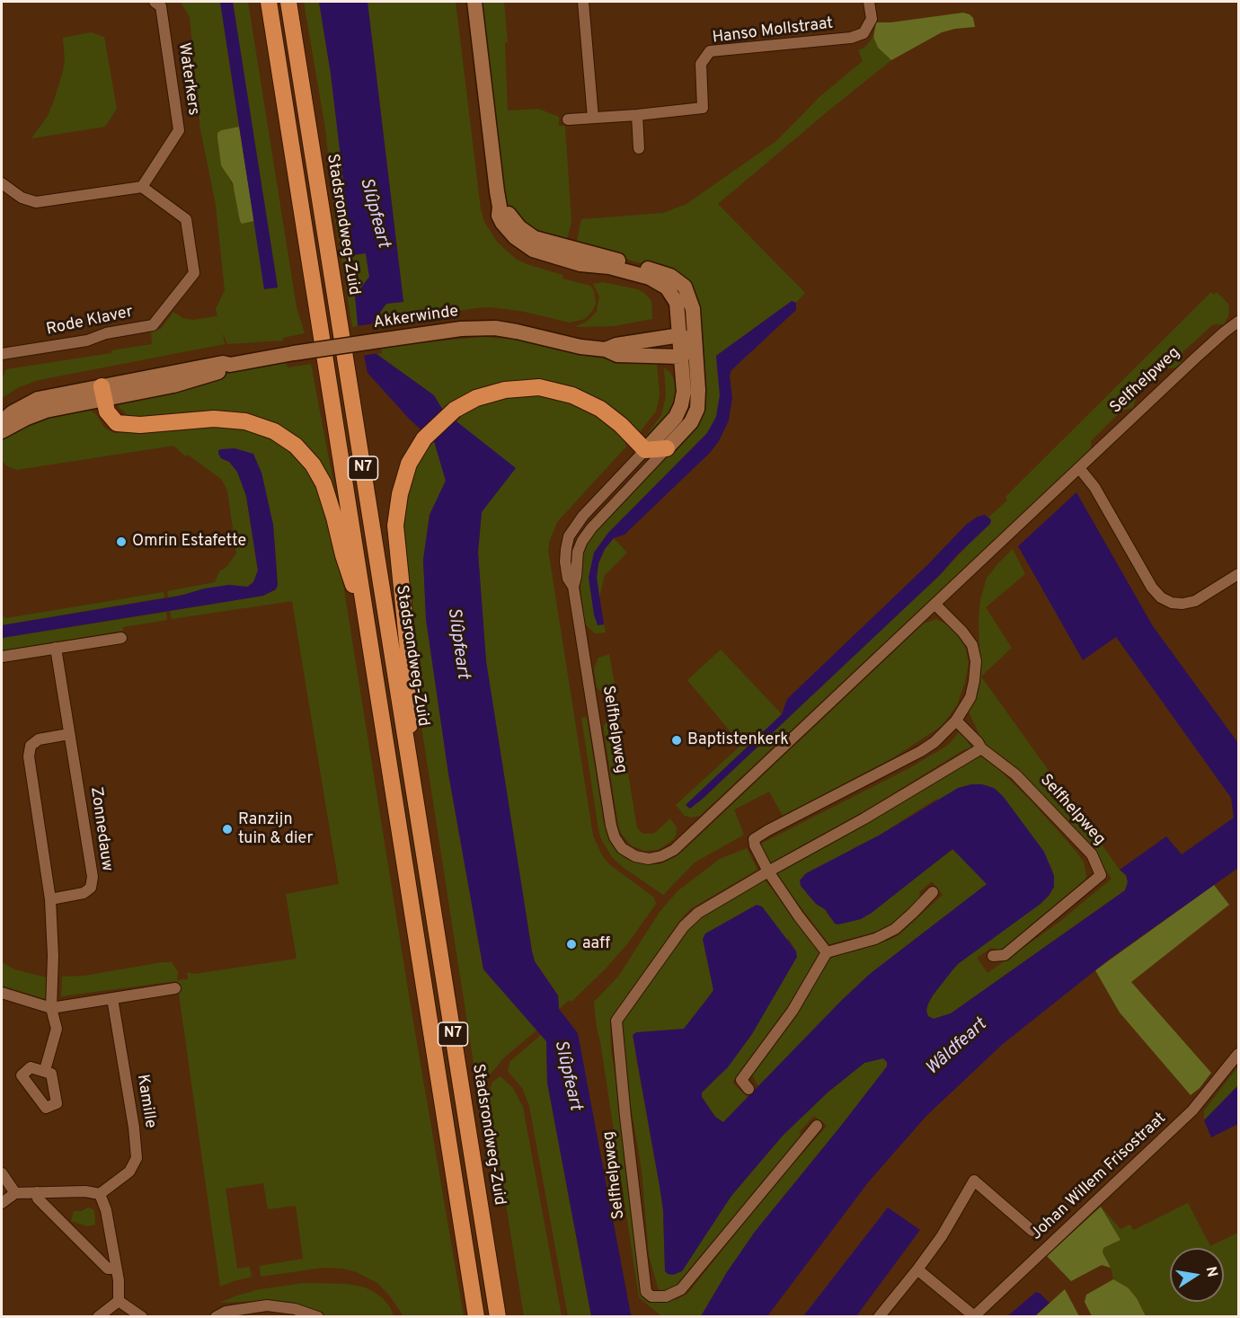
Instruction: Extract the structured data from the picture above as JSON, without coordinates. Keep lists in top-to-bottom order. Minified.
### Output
{"streets":{"highway":["Stadsrondweg-Zuid","N7"],"street":["Hanso Mollstraat","Waterkers","Akkerwinde","Rode Klaver","Selfhelpweg","Zonnedauw","Kamille","Johan Willem Frisostraat"]},"crossings":[["Waterkers","Rode Klaver"],["Stadsrondweg-Zuid","N7"],["Akkerwinde","Selfhelpweg"],["Akkerwinde","N7"],["Selfhelpweg","N7"]],"water":["Slûpfeart","Wâldfeart"],"places":["Omrin Estafette","Baptistenkerk","Ranzijn tuin & dier","aaff"],"north":"right"}
